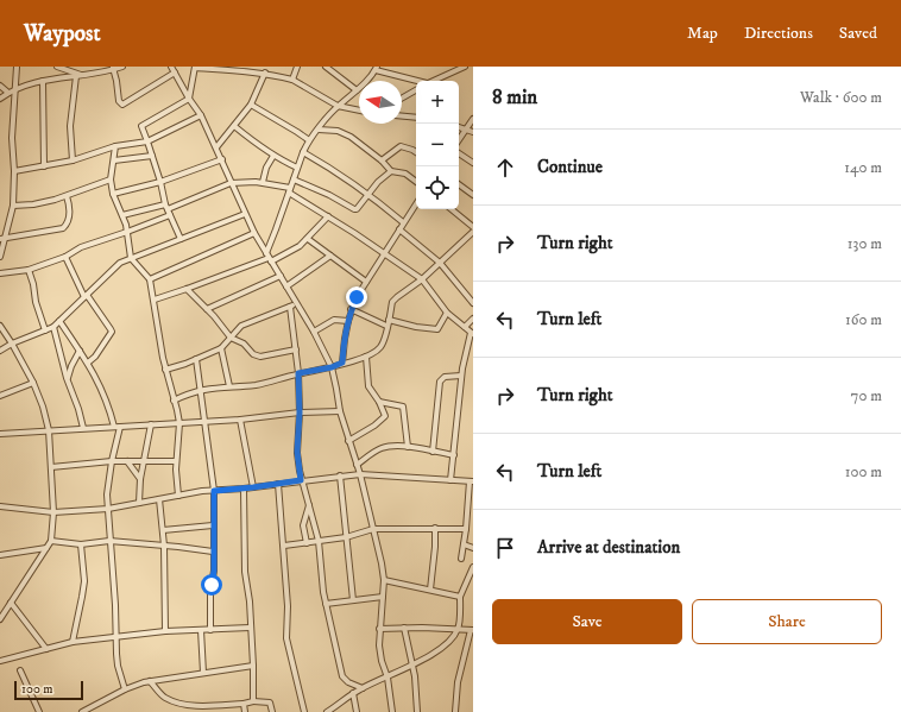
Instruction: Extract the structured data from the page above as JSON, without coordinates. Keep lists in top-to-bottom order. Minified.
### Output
{"scale_bar":"100 m","north":"left","page":{"header":"Waypost","nav":["Map","Directions","Saved"],"heading":["8 min","Walk · 600 m"],"map_buttons":["+","−"],"list":[["Continue","140 m"],["Turn right","130 m"],["Turn left","160 m"],["Turn right","70 m"],["Turn left","100 m"],"Arrive at destination"],"buttons":["Save","Share"],"scale":"100 m"}}
